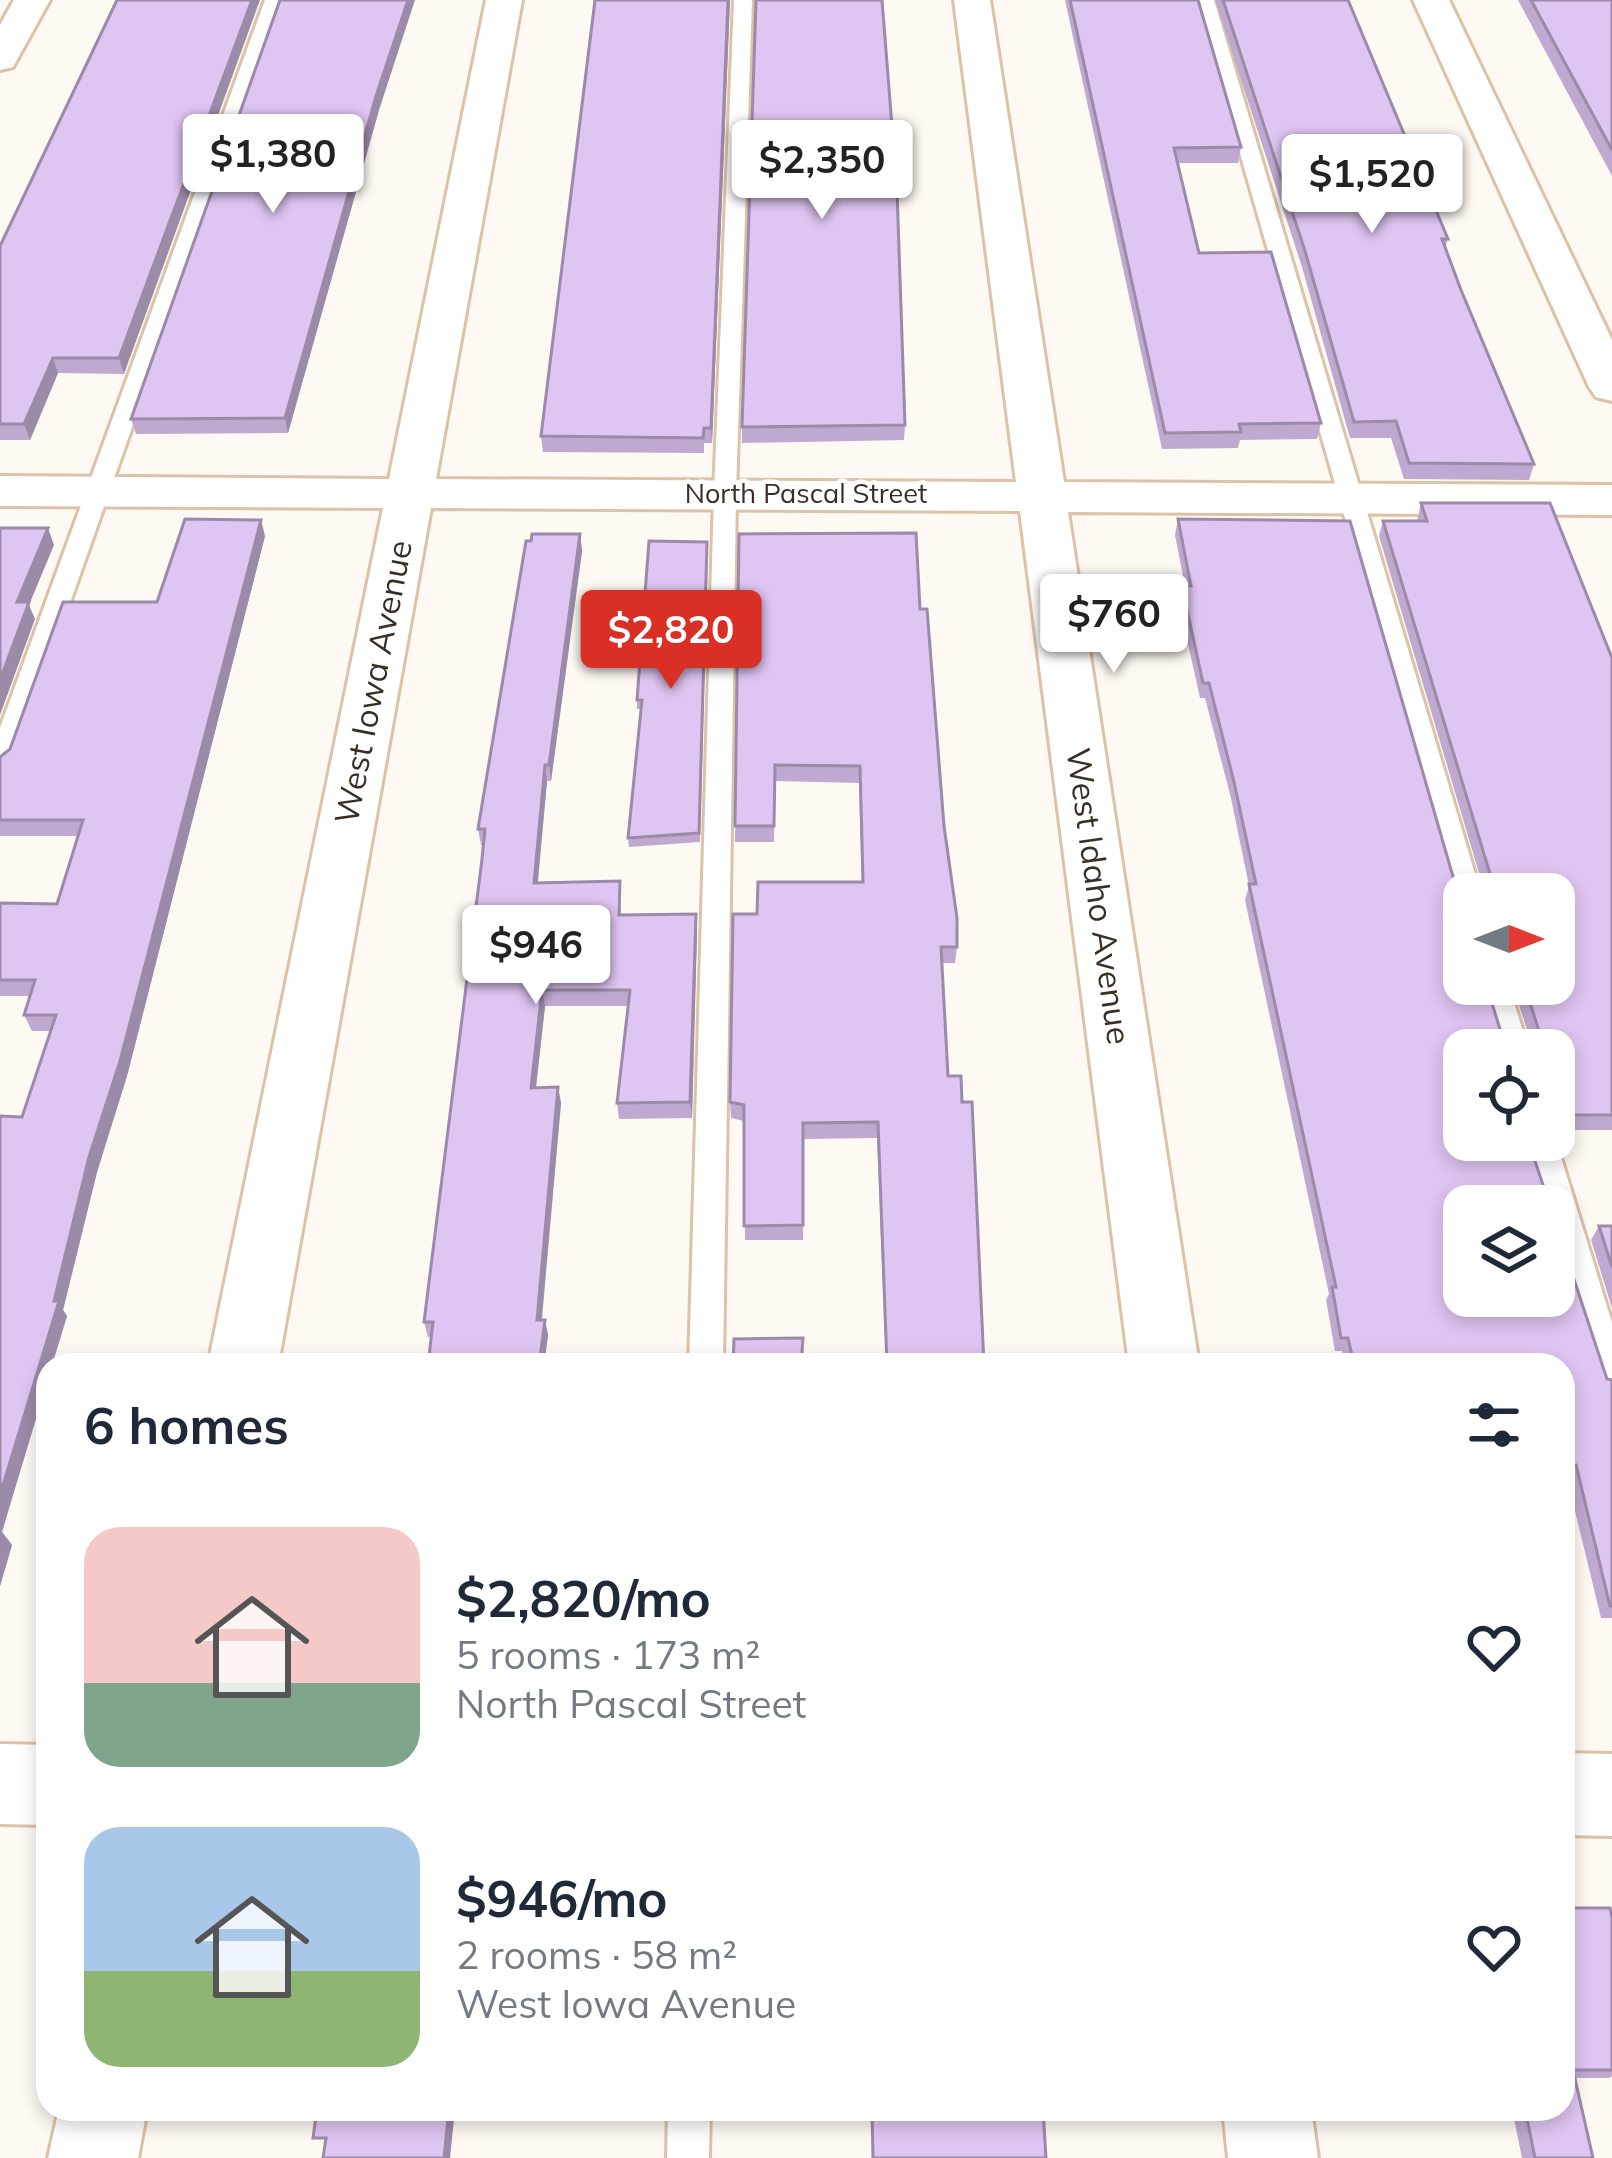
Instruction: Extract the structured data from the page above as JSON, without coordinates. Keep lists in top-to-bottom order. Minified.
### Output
{"streets":{"street":["North Pascal Street","West Iowa Avenue","West Idaho Avenue"]},"crossings":[["North Pascal Street","West Iowa Avenue"],["North Pascal Street","West Idaho Avenue"]],"north":"right","page":{"price":["$1,380","$2,350","$1,520","$760","$2,820","$946"],"heading":"6 homes","list":[{"name":"$2,820/mo","note":"5 rooms · 173 m² · North Pascal Street"},{"name":"$946/mo","note":"2 rooms · 58 m² · West Iowa Avenue"}]}}
